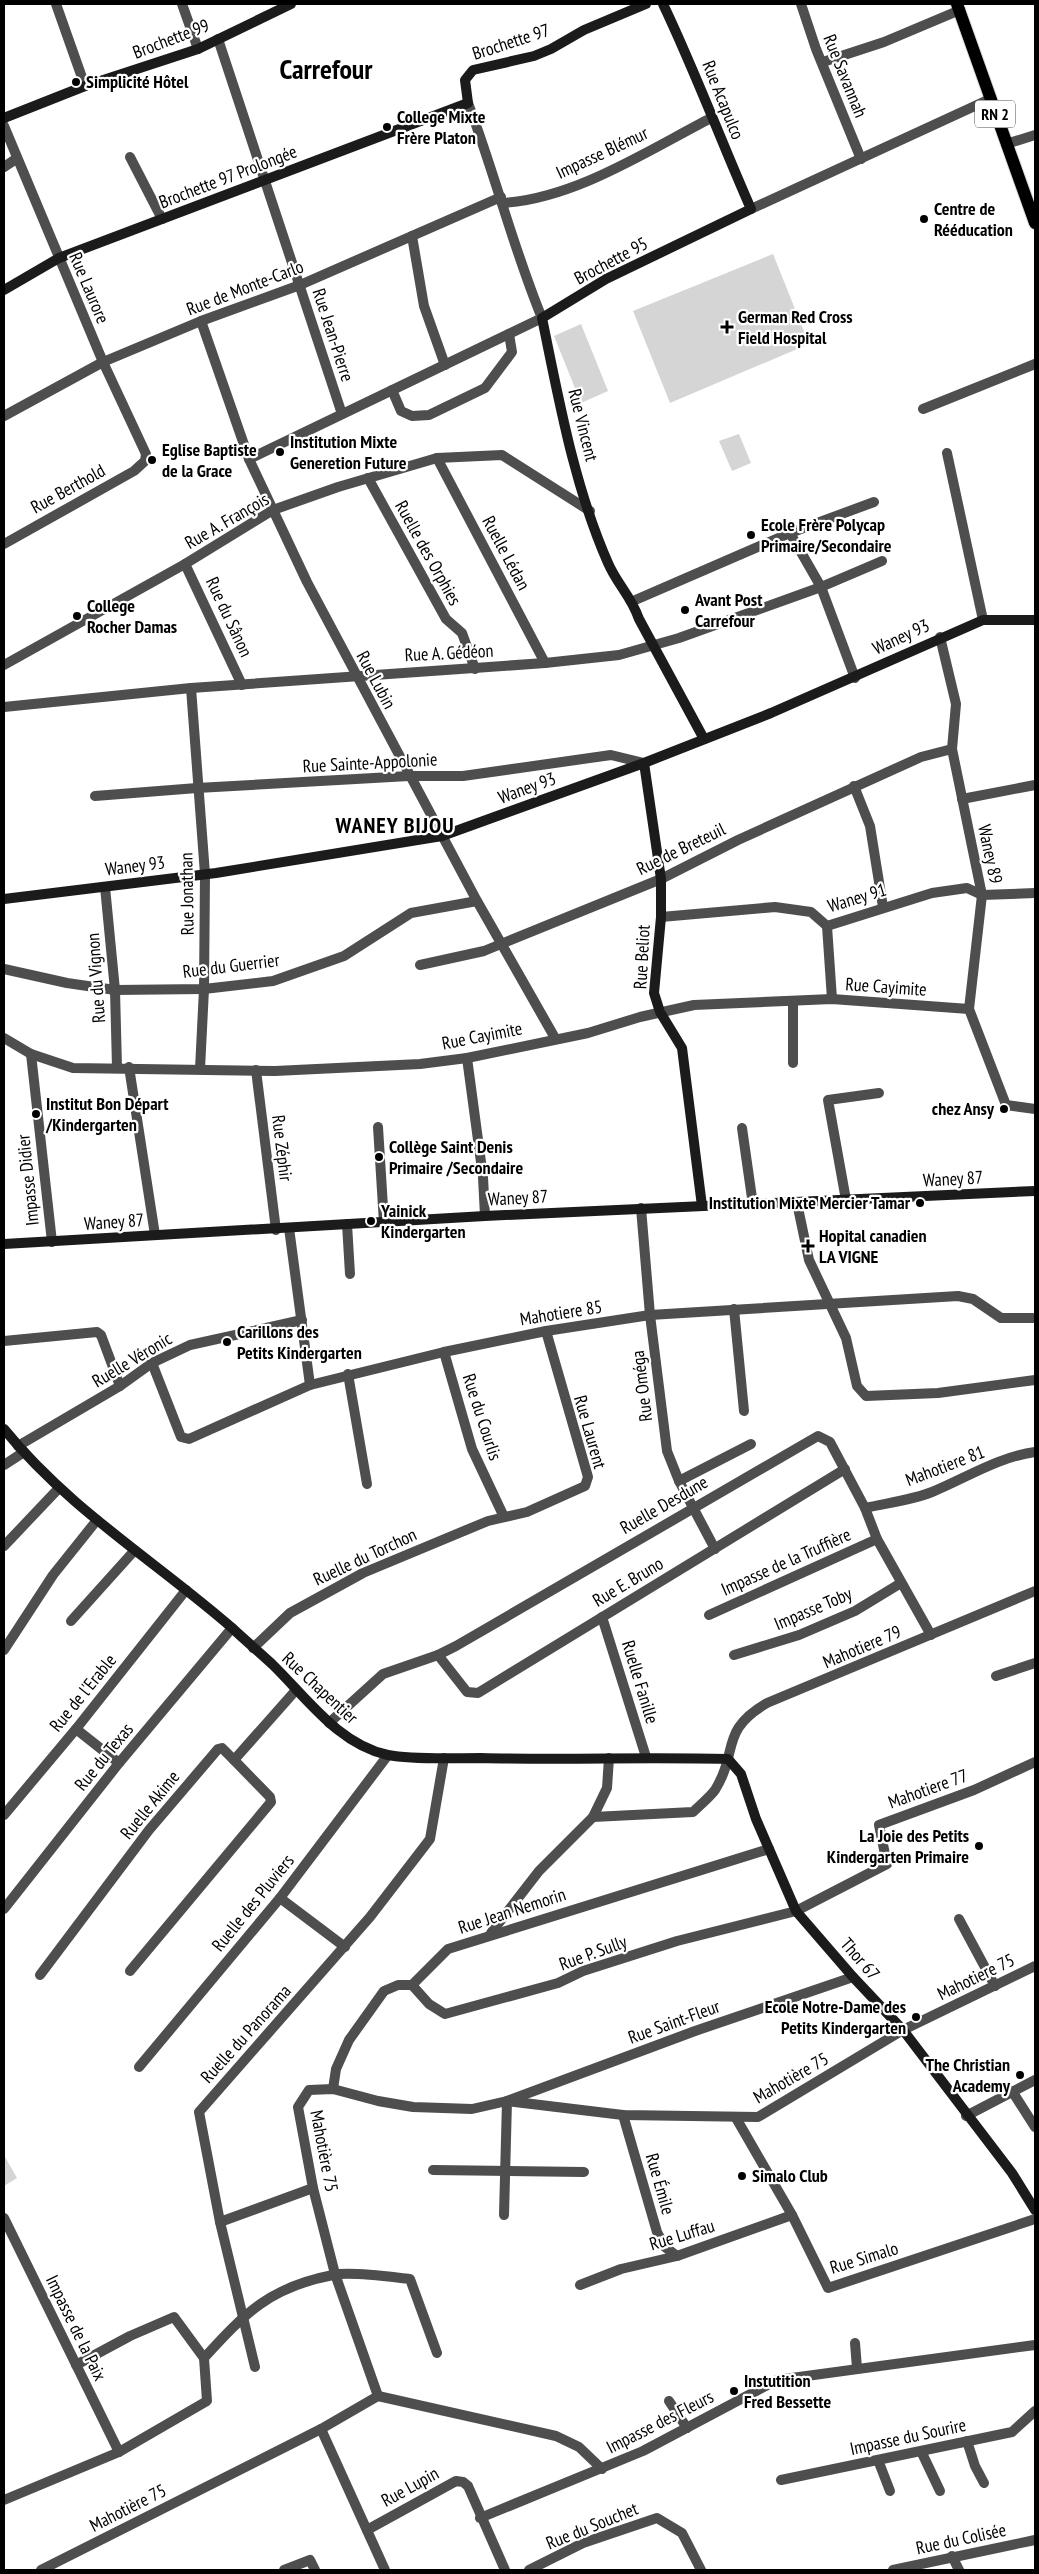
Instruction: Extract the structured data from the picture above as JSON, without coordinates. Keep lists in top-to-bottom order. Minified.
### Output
{"streets":{"main road":["RN 2"],"street":["Brochette 99","Brochette 97","Rue Savannah","Rue Acapulco","Impasse Blémur","Brochette 97 Prolongée","Brochette 95","Rue Laurore","Rue de Monte-Carlo","Rue Jean-Pierre","Rue Vincent","Rue Berthold","Rue A. François","Ruelle des Orphies","Ruelle Lédan","Rue du Sânon","Waney 93","Rue A. Gédéon","Rue Lubin","Rue Sainte-Appolonie","Rue de Breteuil","Waney 89","Rue Jonathan","Waney 91","Rue Beliot","Rue du Guerrier","Rue du Vignon","Rue Cayimite","Rue Zéphir","Waney 87","Impasse Didier","Mahotiere 85","Ruelle Véronic","Rue Oméga","Rue du Courlis","Rue Laurent","Mahotiere 81","Ruelle Desdune","Ruelle du Torchon","Impasse de la Truffière","Rue E. Bruno","Impasse Toby","Mahotiere 79","Ruelle Fanille","Rue Chapentier","Rue de l'Erable","Rue du Texas","Mahotiere 77","Ruelle Akime","Ruelle des Pluviers","Rue Jean Nemorin","Rue P. Sully","Thor 67","Mahotiere 75","Rue Saint-Fleur","Ruelle du Panorama","Mahotière 75","Rue Émile","Rue Luffau","Rue Simalo","Impasse de la Paix","Impasse des Fleurs","Impasse du Sourire","Rue Lupin","Rue du Souchet","Rue du Colisée"]},"crossings":[["Brochette 99","Rue Jean-Pierre"],["Brochette 97","Brochette 97 Prolongée"],["Brochette 97","Rue Vincent"],["Rue Savannah","Brochette 95"],["Rue Acapulco","Impasse Blémur"],["Rue Acapulco","Brochette 95"],["RN 2","Brochette 95"],["Impasse Blémur","Rue de Monte-Carlo"],["Impasse Blémur","Rue Vincent"],["Brochette 97 Prolongée","Rue Laurore"],["Brochette 97 Prolongée","Rue Jean-Pierre"],["Brochette 97 Prolongée","Rue Vincent"],["Brochette 95","Rue Jean-Pierre"],["Brochette 95","Rue Vincent"],["Brochette 95","Rue Lubin"],["Rue Laurore","Rue de Monte-Carlo"],["Rue Laurore","Rue Berthold"],["Rue de Monte-Carlo","Rue Jean-Pierre"],["Rue de Monte-Carlo","Rue Vincent"],["Rue de Monte-Carlo","Rue Lubin"],["Rue Vincent","Rue A. François"],["Rue Vincent","Waney 93"],["Rue Vincent","Rue A. Gédéon"],["Rue A. François","Ruelle des Orphies"],["Rue A. François","Ruelle Lédan"],["Rue A. François","Rue du Sânon"],["Rue A. François","Rue Lubin"],["Ruelle des Orphies","Rue A. Gédéon"],["Ruelle Lédan","Rue A. Gédéon"],["Rue du Sânon","Rue A. Gédéon"],["Waney 93","Rue Lubin"],["Waney 93","Rue Sainte-Appolonie"],["Waney 93","Waney 89"],["Waney 93","Rue Jonathan"],["Waney 93","Rue Beliot"],["Waney 93","Rue du Vignon"],["Rue A. Gédéon","Rue Lubin"],["Rue A. Gédéon","Rue Jonathan"],["Rue Lubin","Rue Sainte-Appolonie"],["Rue Lubin","Rue de Breteuil"],["Rue Lubin","Rue du Guerrier"],["Rue Lubin","Rue Cayimite"],["Rue Sainte-Appolonie","Rue Jonathan"],["Rue Sainte-Appolonie","Rue Beliot"],["Rue de Breteuil","Waney 89"],["Rue de Breteuil","Rue Beliot"],["Waney 89","Waney 91"],["Waney 89","Rue Cayimite"],["Rue Jonathan","Rue du Guerrier"],["Rue Jonathan","Rue Cayimite"],["Waney 91","Rue Beliot"],["Rue Beliot","Rue Cayimite"],["Rue Beliot","Waney 87"],["Rue du Guerrier","Rue du Vignon"],["Rue du Vignon","Rue Cayimite"],["Rue Cayimite","Rue Zéphir"],["Rue Cayimite","Impasse Didier"],["Rue Zéphir","Waney 87"],["Waney 87","Impasse Didier"],["Waney 87","Rue Oméga"],["Mahotiere 85","Ruelle Véronic"],["Mahotiere 85","Rue Oméga"],["Mahotiere 85","Rue du Courlis"],["Mahotiere 85","Rue Laurent"],["Ruelle Véronic","Rue Chapentier"],["Rue Oméga","Ruelle Desdune"],["Rue Oméga","Rue E. Bruno"],["Rue du Courlis","Rue Laurent"],["Rue du Courlis","Ruelle du Torchon"],["Rue Laurent","Ruelle du Torchon"],["Mahotiere 81","Ruelle Desdune"],["Ruelle Desdune","Impasse de la Truffière"],["Ruelle Desdune","Rue E. Bruno"],["Ruelle Desdune","Impasse Toby"],["Ruelle Desdune","Mahotiere 79"],["Ruelle Desdune","Rue Chapentier"],["Ruelle du Torchon","Rue Chapentier"],["Rue E. Bruno","Ruelle Fanille"],["Mahotiere 79","Rue Chapentier"],["Mahotiere 79","Thor 67"],["Ruelle Fanille","Rue Chapentier"],["Rue Chapentier","Rue de l'Erable"],["Rue Chapentier","Rue du Texas"],["Rue Chapentier","Ruelle des Pluviers"],["Rue Chapentier","Thor 67"],["Rue Chapentier","Ruelle du Panorama"],["Mahotiere 77","Rue P. Sully"],["Mahotiere 77","Thor 67"],["Rue Jean Nemorin","Rue P. Sully"],["Rue Jean Nemorin","Thor 67"],["Rue P. Sully","Thor 67"],["Thor 67","Mahotiere 75"],["Thor 67","Rue Saint-Fleur"],["Thor 67","Mahotière 75"],["Mahotiere 75","Mahotière 75"],["Rue Saint-Fleur","Mahotière 75"],["Mahotière 75","Rue Émile"],["Mahotière 75","Rue Simalo"],["Rue Émile","Rue Luffau"],["Rue Luffau","Rue Simalo"],["Impasse des Fleurs","Rue Lupin"]],"districts":["Carrefour","WANEY BIJOU"],"places":{"other":["Simplicité Hôtel","College Mixte Frère Platon","Centre de Rééducation","Institution Mixte Generetion Future","Eglise Baptiste de la Grace","Ecole Frère Polycap Primaire/Secondaire","Avant Post Carrefour","College Rocher Damas","chez Ansy","Institut Bon Départ /Kindergarten","Collège Saint Denis Primaire /Secondaire","Institution Mixte Mercier Tamar","Yainick Kindergarten","Carillons des Petits Kindergarten","La Joie des Petits Kindergarten Primaire","Ecole Notre-Dame des Petits Kindergarten","The Christian Academy","Simalo Club","Instutition Fred Bessette"],"health":["German Red Cross Field Hospital","Hopital canadien LA VIGNE"]}}
